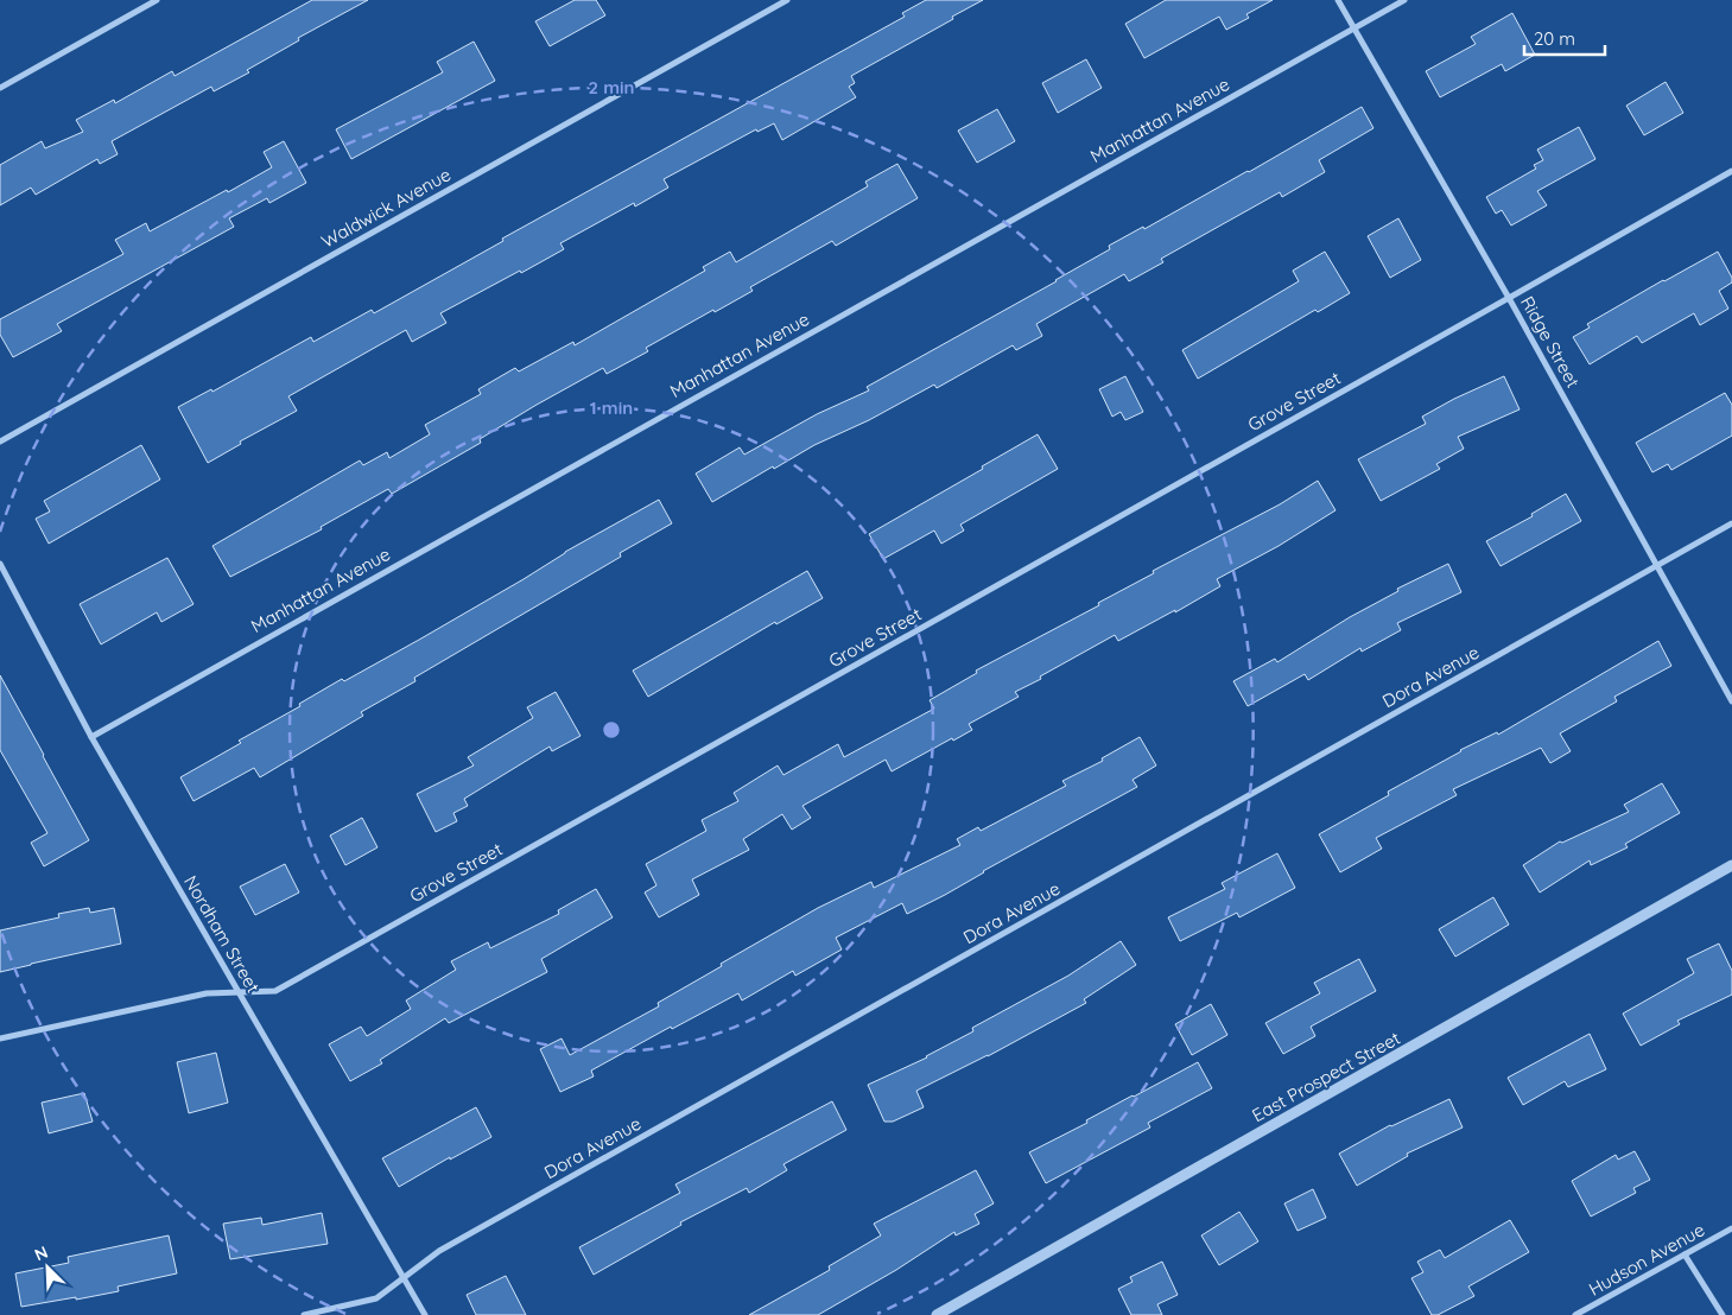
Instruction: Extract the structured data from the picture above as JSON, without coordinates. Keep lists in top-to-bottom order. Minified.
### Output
{"streets":{"street":["Manhattan Avenue","Waldwick Avenue","Ridge Street","Grove Street","Dora Avenue","Nordham Street","East Prospect Street","Hudson Avenue"]},"crossings":[["Manhattan Avenue","Ridge Street"],["Manhattan Avenue","Nordham Street"],["Ridge Street","Grove Street"],["Ridge Street","Dora Avenue"],["Grove Street","Nordham Street"],["Dora Avenue","Nordham Street"]],"scale_bar":"20 m","north":"top left","rings":["2 min","1 min"]}
